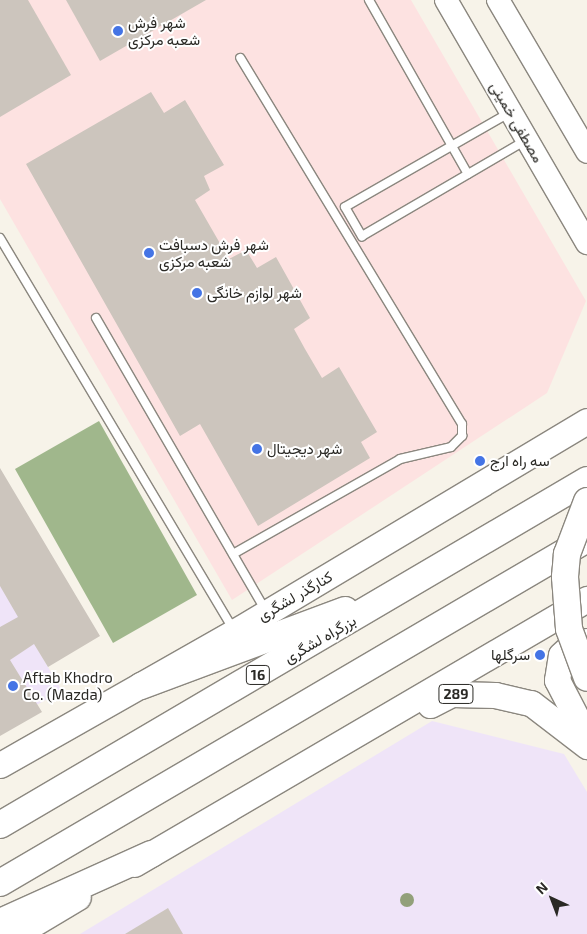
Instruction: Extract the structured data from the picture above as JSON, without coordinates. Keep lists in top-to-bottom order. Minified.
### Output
{"streets":{"highway":["بزرگراه لشگری","16"],"main road":["مصطفی خمینی","کنارگذر لشگری","289"]},"places":["شهر فرش شعبه مرکزی","شهر فرش دسبافت شعبه مرکزی","شهر لوازم خانگی","شهر دیجیتال","سه راه ارج","سرگلها","Aftab Khodro Co. (Mazda)"],"north":"top left"}
